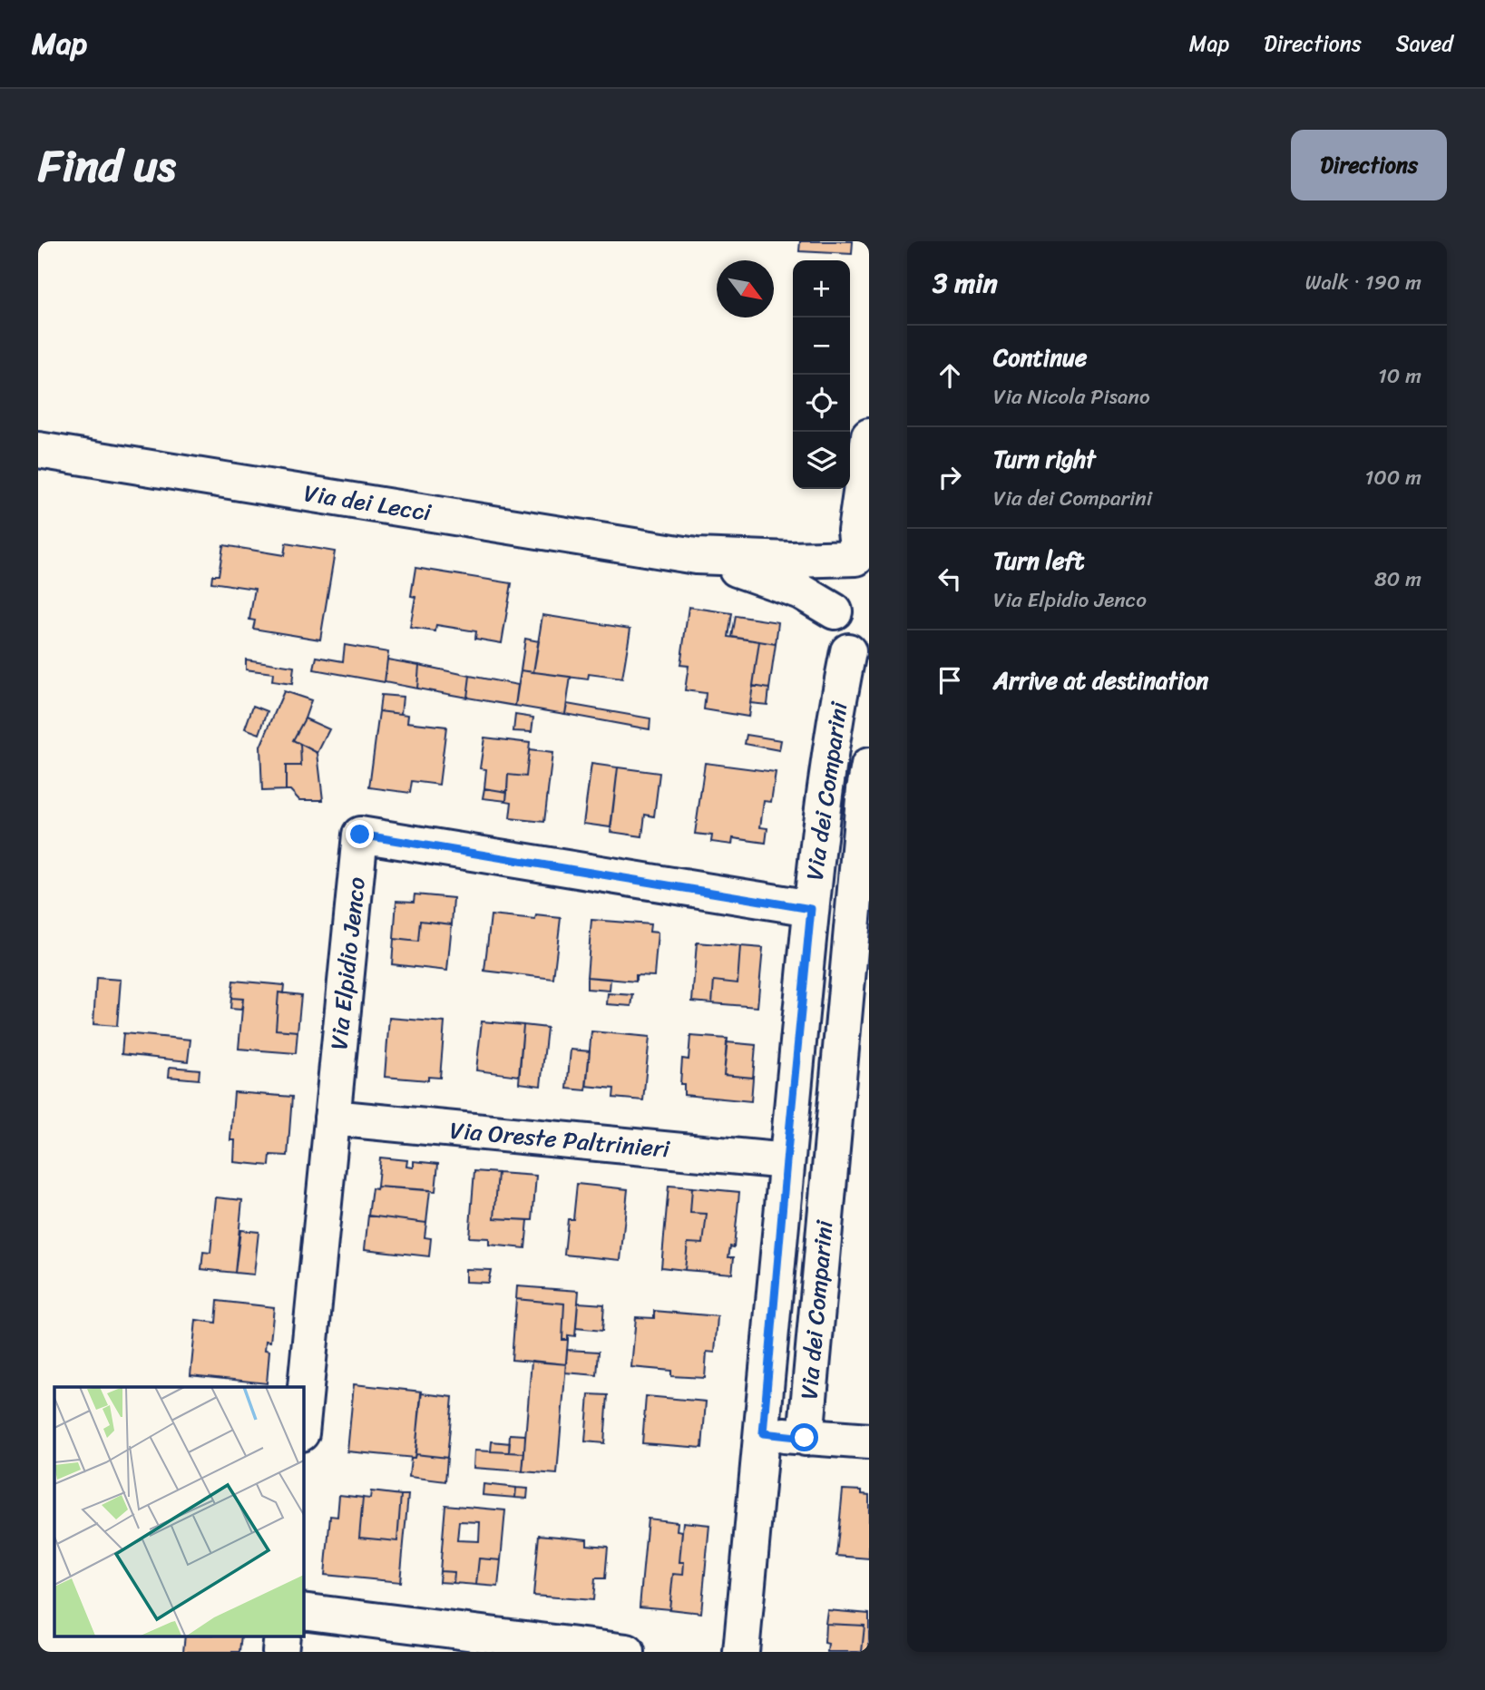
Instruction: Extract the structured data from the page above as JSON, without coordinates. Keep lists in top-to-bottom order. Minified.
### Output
{"streets":{"street":["Via dei Lecci","Via dei Comparini","Via Elpidio Jenco","Via Oreste Paltrinieri"]},"crossings":[["Via dei Comparini","Via Elpidio Jenco"],["Via dei Comparini","Via Oreste Paltrinieri"],["Via Elpidio Jenco","Via Oreste Paltrinieri"]],"north":"bottom right","page":{"header":"Map","nav":["Map","Directions","Saved"],"title":"Find us","buttons":"Directions","heading":["3 min","Walk · 190 m"],"map_buttons":["+","−"],"list":[["Continue","Via Nicola Pisano","10 m"],["Turn right","Via dei Comparini","100 m"],["Turn left","Via Elpidio Jenco","80 m"],"Arrive at destination"]}}
